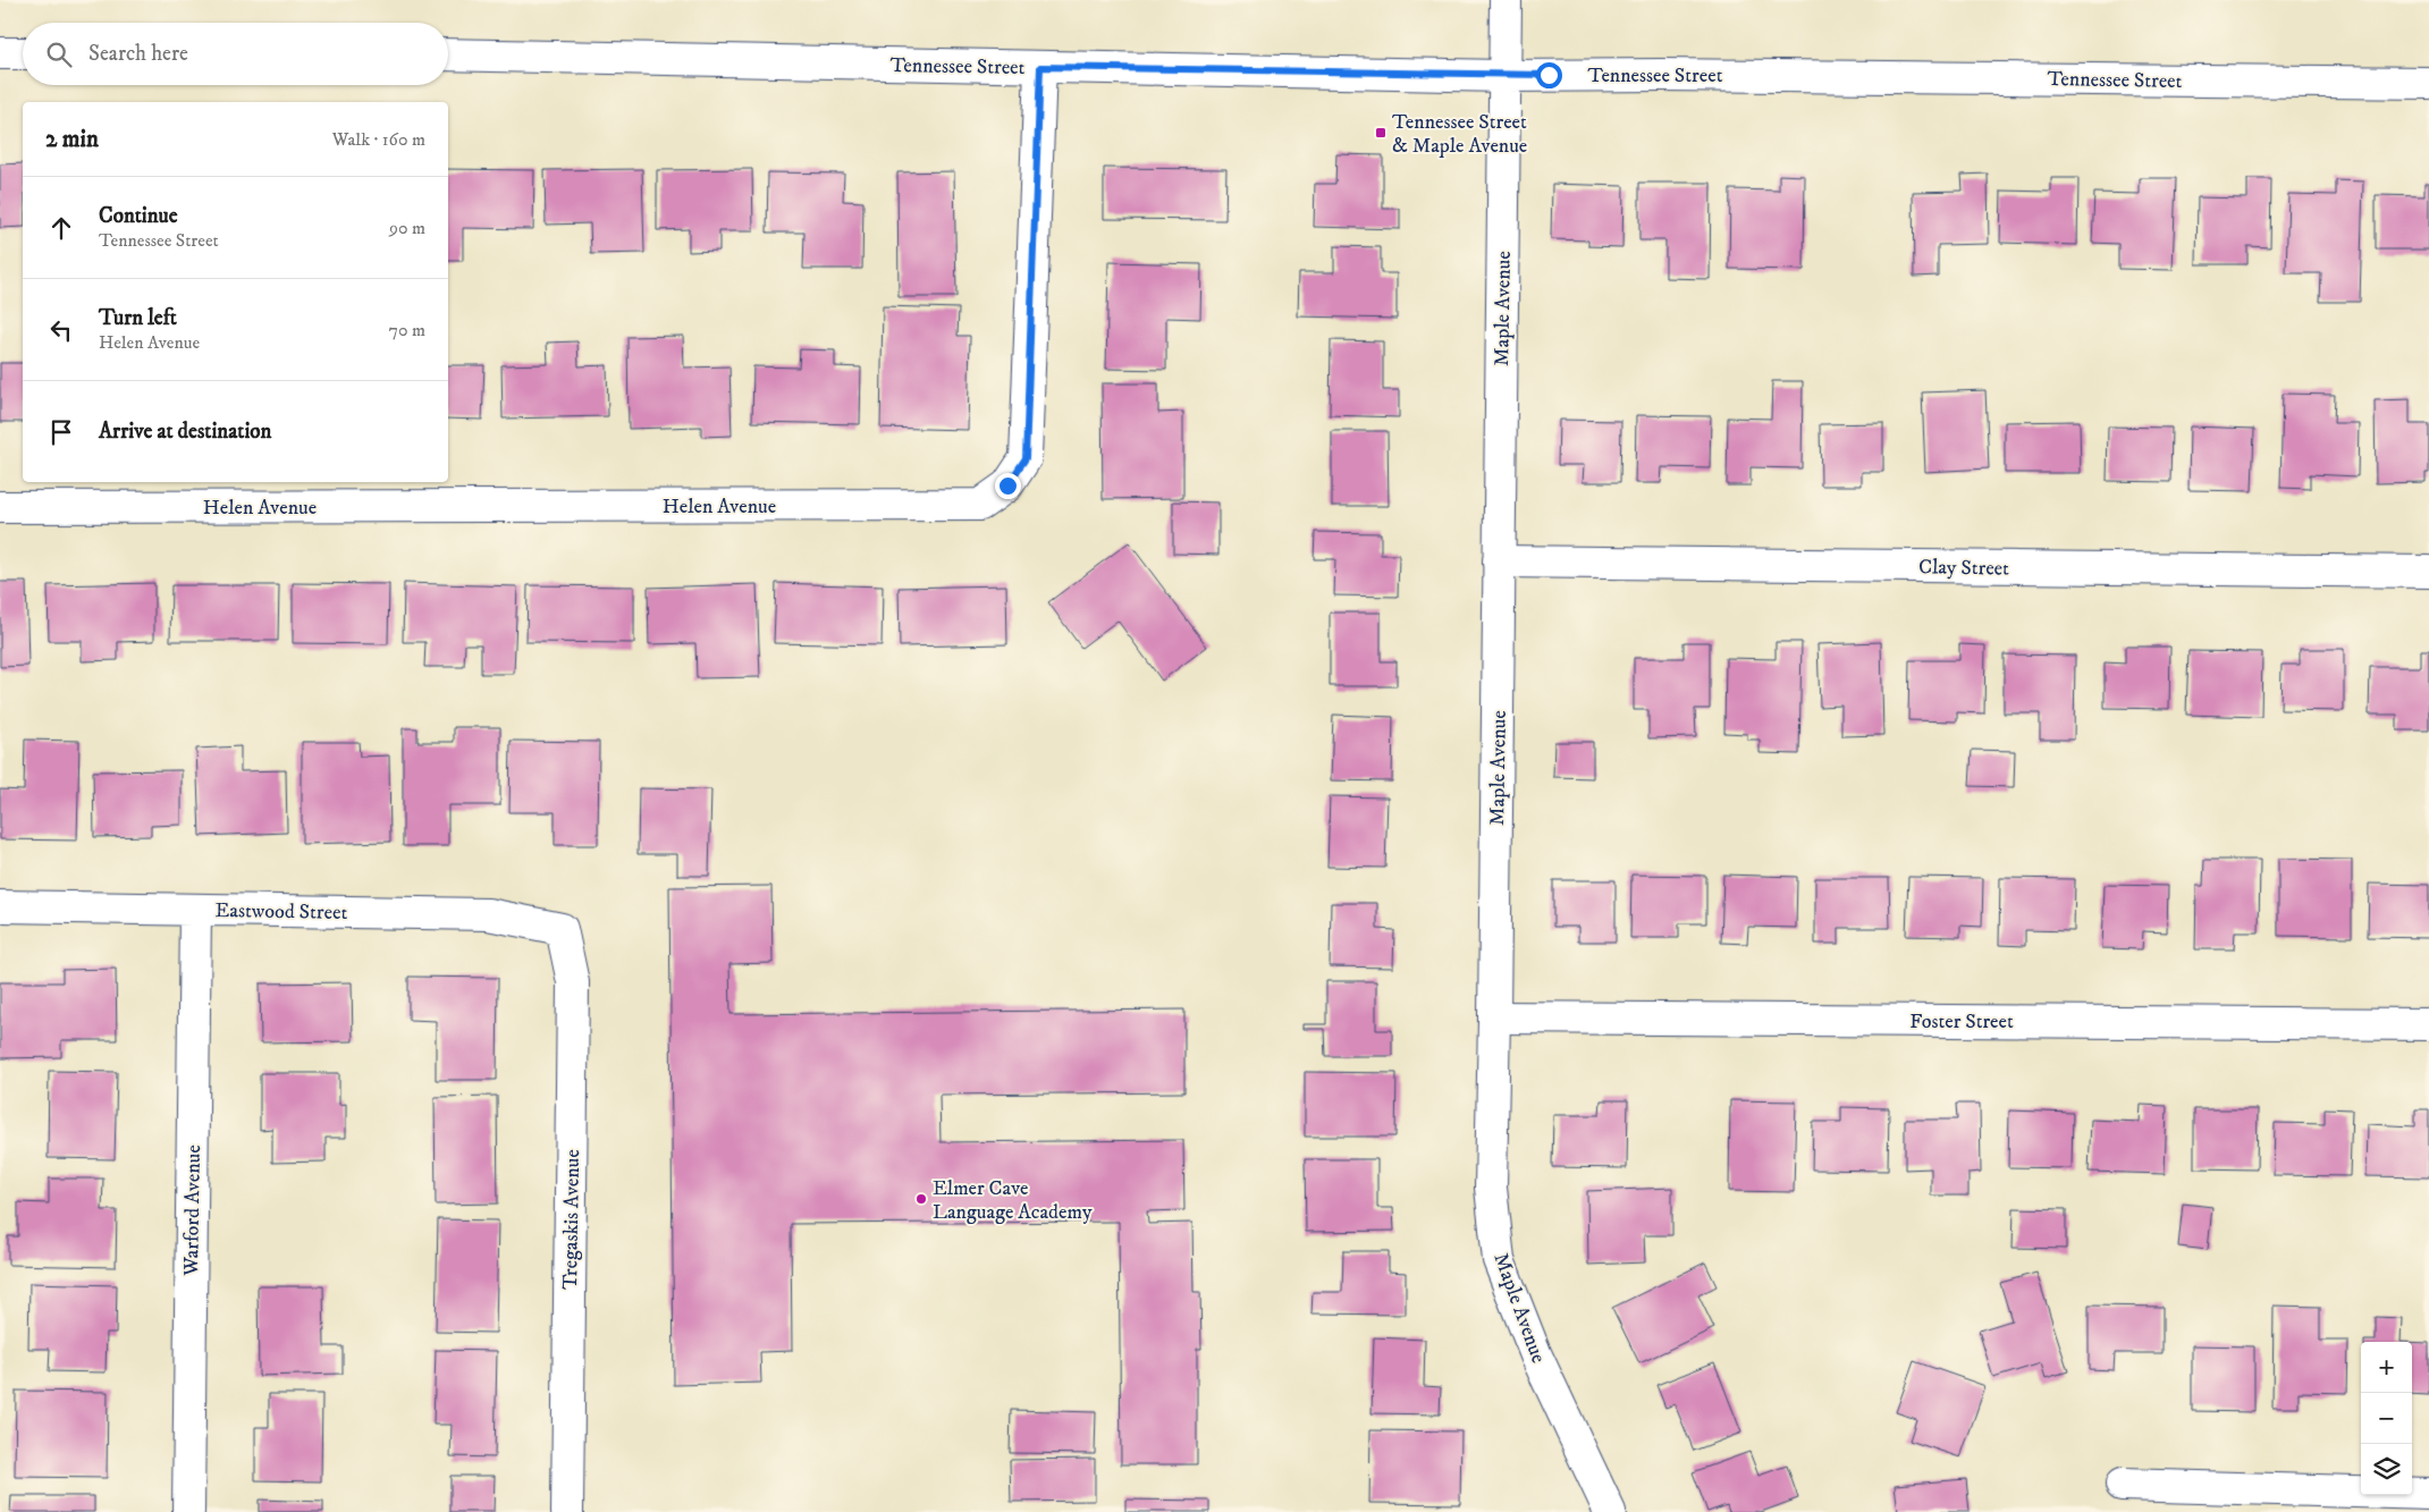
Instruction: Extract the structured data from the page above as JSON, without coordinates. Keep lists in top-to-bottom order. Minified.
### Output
{"streets":{"street":["Tennessee Street","Maple Avenue","Helen Avenue","Clay Street","Eastwood Street","Foster Street","Warford Avenue","Tregaskis Avenue"]},"crossings":[["Tennessee Street","Maple Avenue"],["Tennessee Street","Helen Avenue"],["Maple Avenue","Clay Street"],["Maple Avenue","Foster Street"],["Eastwood Street","Warford Avenue"],["Eastwood Street","Tregaskis Avenue"]],"places":{"transit":["Tennessee Street & Maple Avenue"],"other":["Elmer Cave Language Academy"]},"page":{"search":"Search here","heading":["2 min","Walk · 160 m"],"list":[["Continue","Tennessee Street","90 m"],["Turn left","Helen Avenue","70 m"],"Arrive at destination"],"map_buttons":["+","−"]}}
